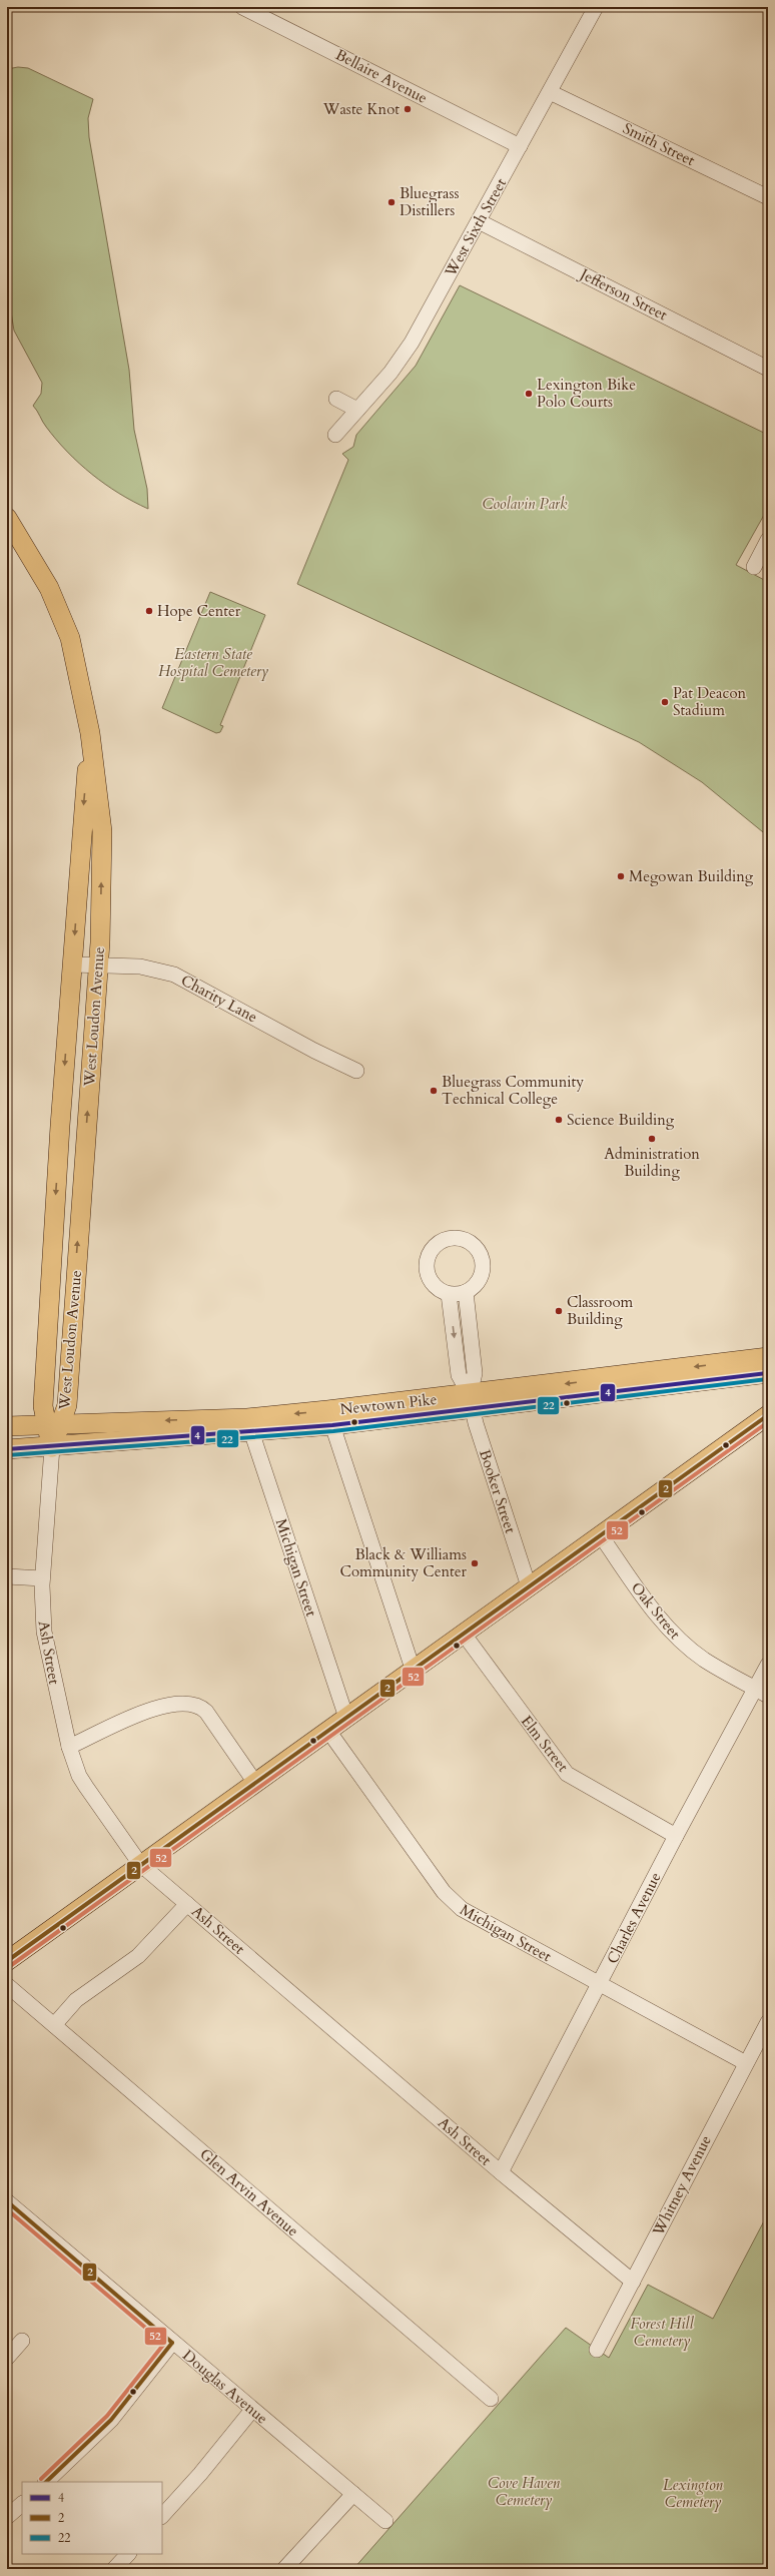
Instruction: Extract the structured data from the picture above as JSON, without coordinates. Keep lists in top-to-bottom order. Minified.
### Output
{"streets":{"main road":["West Loudon Avenue","Newtown Pike"],"street":["Bellaire Avenue","Smith Street","West Sixth Street","Jefferson Street","Charity Lane","Booker Street","Michigan Street","Oak Street","Ash Street","Elm Street","Charles Avenue","Whitney Avenue","Glen Arvin Avenue","Douglas Avenue"]},"crossings":[["Bellaire Avenue","West Sixth Street"],["Smith Street","West Sixth Street"],["West Sixth Street","Jefferson Street"],["Charity Lane","West Loudon Avenue"],["West Loudon Avenue","Newtown Pike"],["West Loudon Avenue","Ash Street"],["Newtown Pike","Booker Street"],["Newtown Pike","Michigan Street"],["Newtown Pike","Ash Street"],["Michigan Street","Charles Avenue"],["Michigan Street","Whitney Avenue"],["Oak Street","Charles Avenue"],["Ash Street","Charles Avenue"],["Ash Street","Whitney Avenue"],["Elm Street","Charles Avenue"]],"parks":["Coolavin Park","Eastern State Hospital Cemetery","Forest Hill Cemetery","Cove Haven Cemetery","Lexington Cemetery"],"places":["Waste Knot","Bluegrass Distillers","Lexington Bike Polo Courts","Hope Center","Pat Deacon Stadium","Megowan Building","Bluegrass Community Technical College","Science Building","Administration Building","Classroom Building","Black & Williams Community Center"],"lines":["transit line 4","transit line 22","transit line 2","transit line 52"],"legend":["4","2","22"]}
